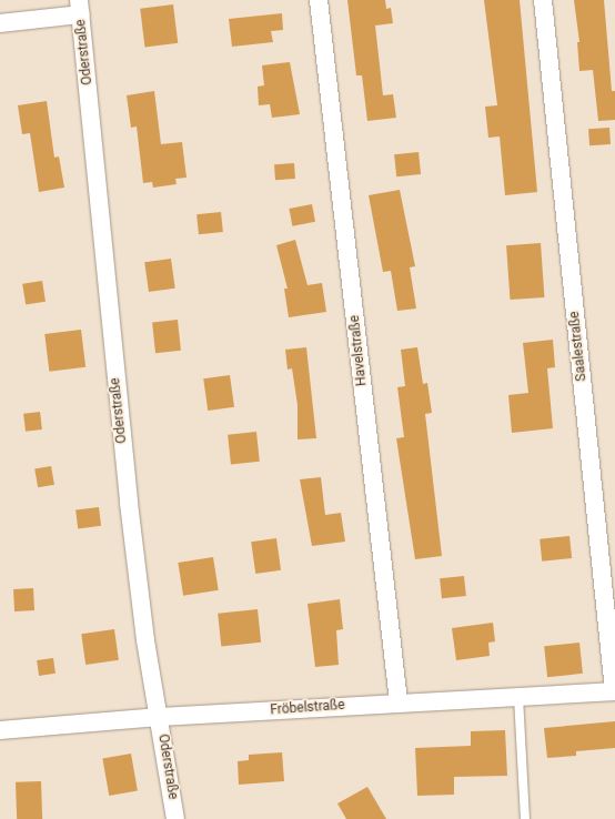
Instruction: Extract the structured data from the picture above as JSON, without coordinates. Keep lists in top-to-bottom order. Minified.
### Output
{"streets":{"street":["Oderstraße","Saalestraße","Havelstraße","Fröbelstraße"]},"crossings":[["Oderstraße","Fröbelstraße"],["Saalestraße","Fröbelstraße"],["Havelstraße","Fröbelstraße"]]}
